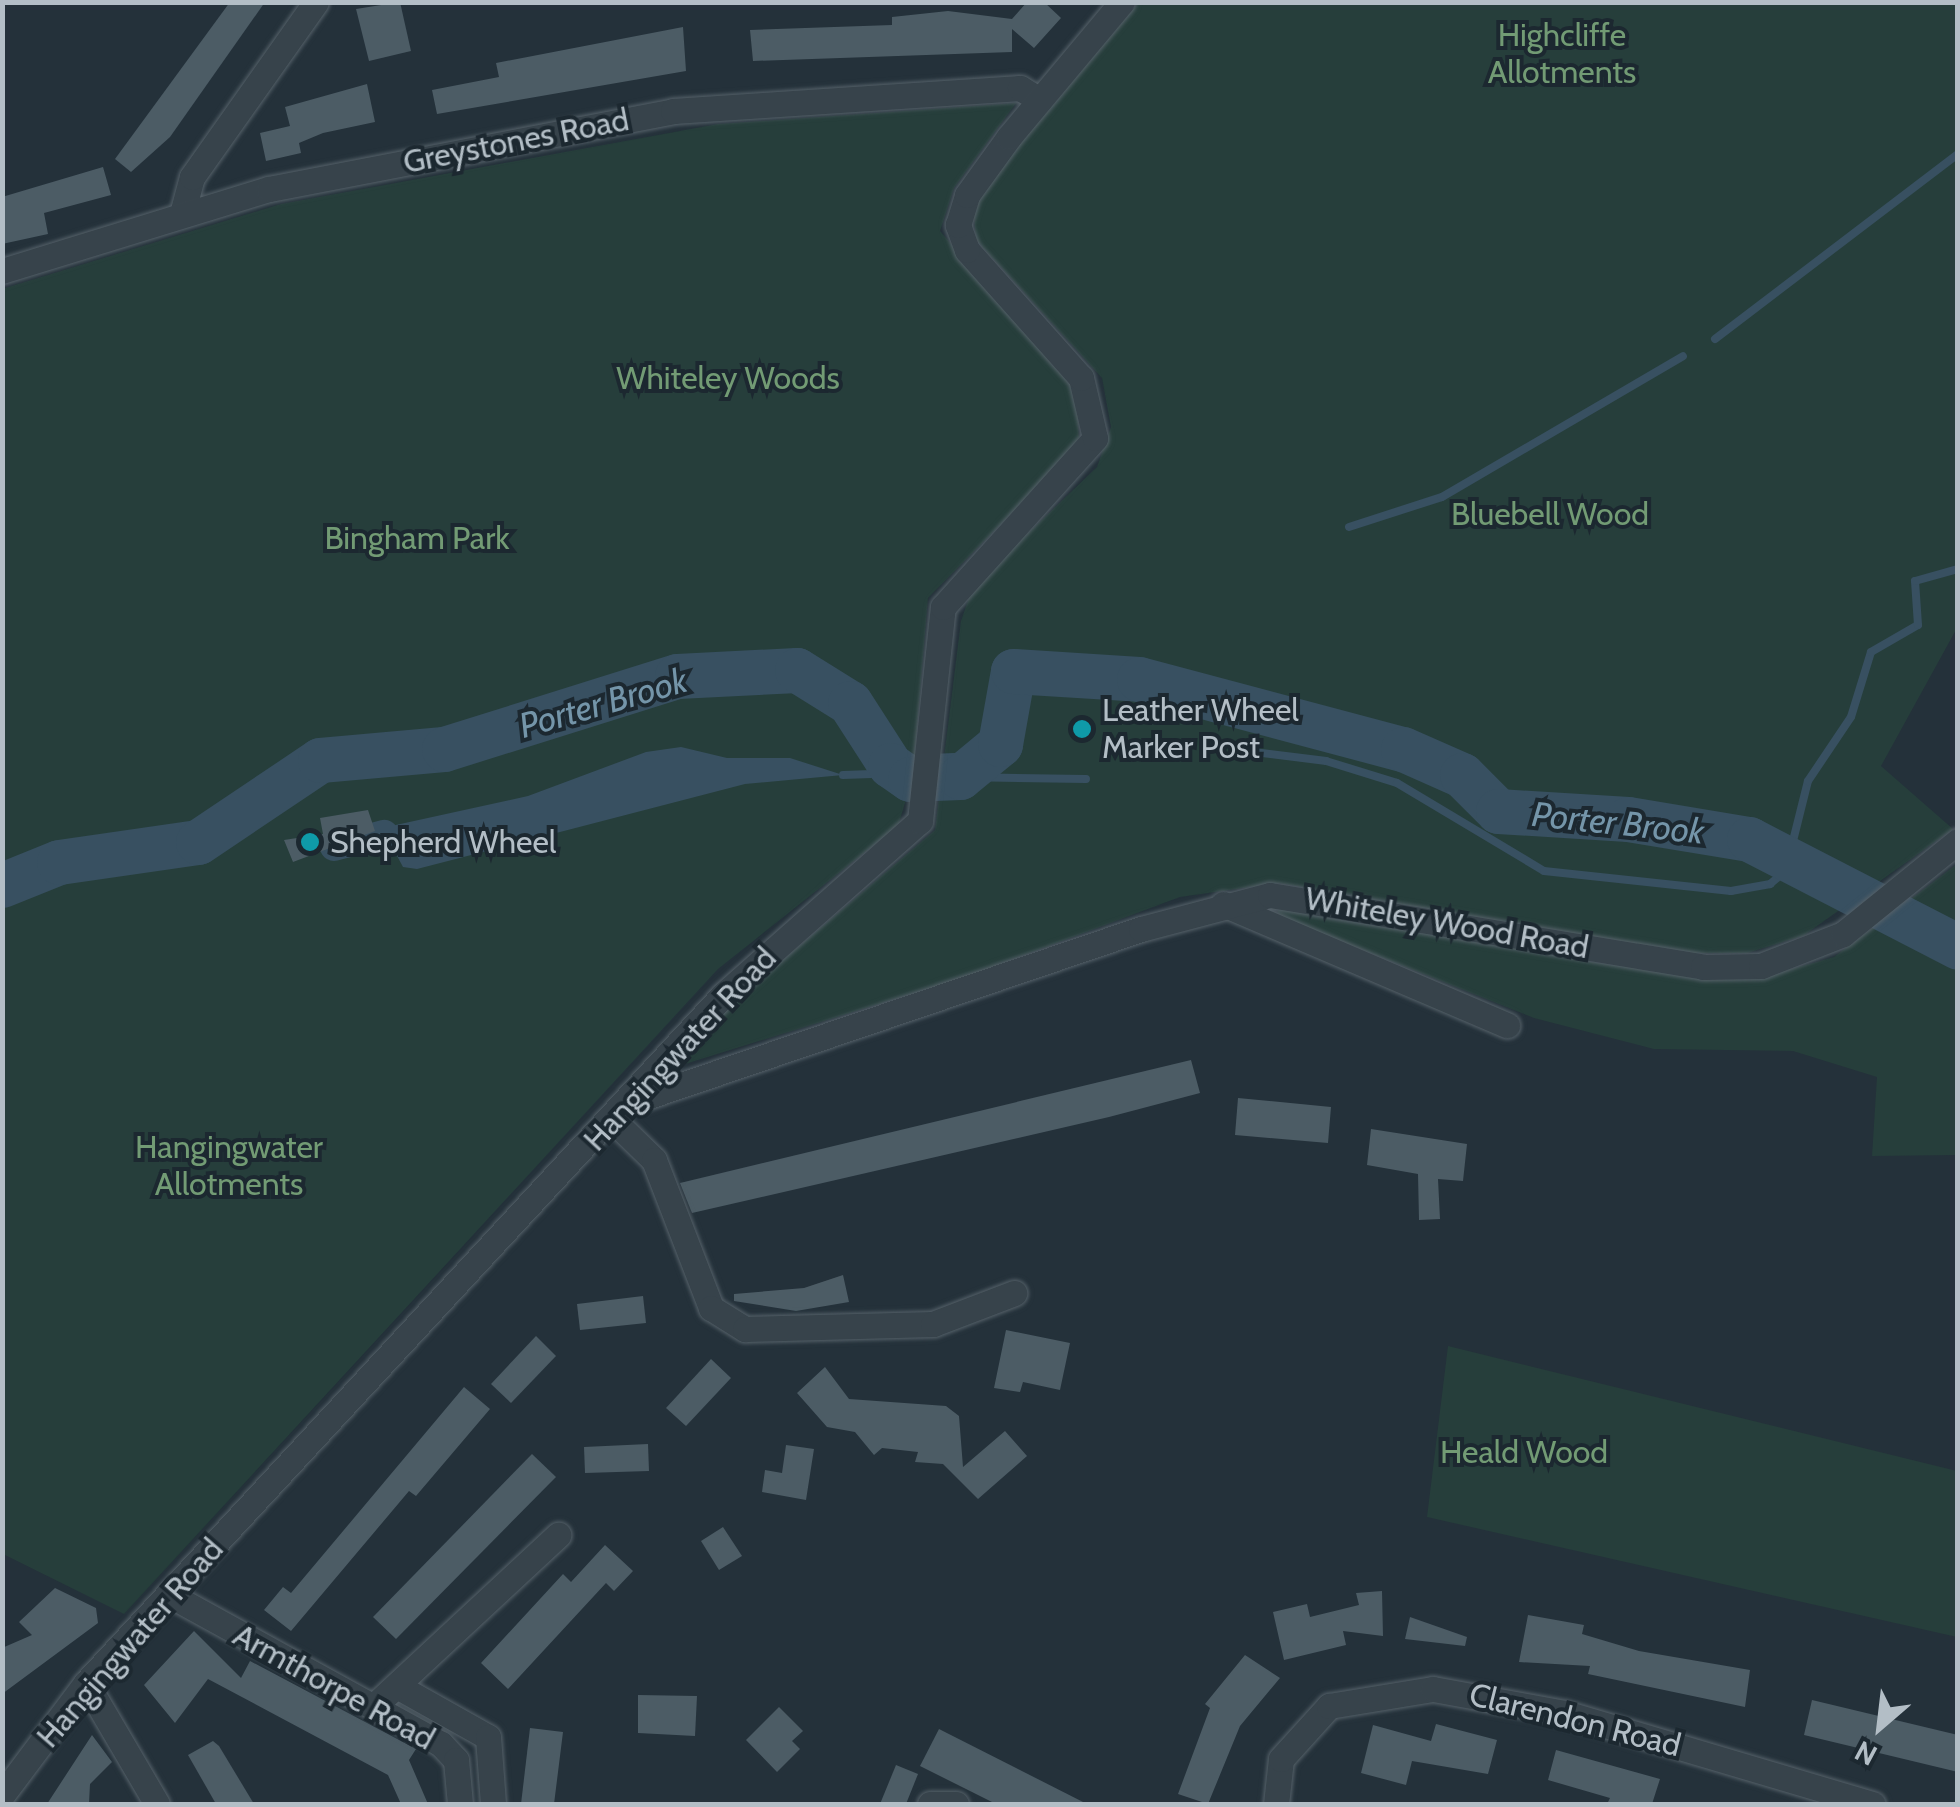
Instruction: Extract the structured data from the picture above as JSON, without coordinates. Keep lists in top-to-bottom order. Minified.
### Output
{"streets":{"street":["Greystones Road","Whiteley Wood Road","Hangingwater Road","Armthorpe Road","Clarendon Road"]},"crossings":[["Greystones Road","Hangingwater Road"],["Whiteley Wood Road","Hangingwater Road"],["Hangingwater Road","Armthorpe Road"]],"water":["Porter Brook"],"parks":["Highcliffe Allotments","Whiteley Woods","Bluebell Wood","Bingham Park","Hangingwater Allotments","Heald Wood"],"places":["Leather Wheel Marker Post","Shepherd Wheel"],"north":"bottom left"}
